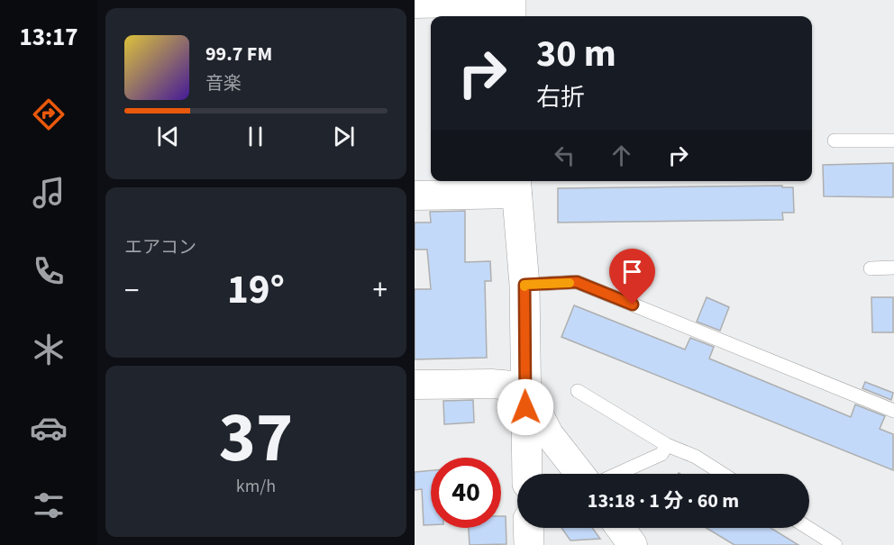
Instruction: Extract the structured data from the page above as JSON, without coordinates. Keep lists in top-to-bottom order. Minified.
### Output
{"page":{"tabs":"13:17","turn":["30 m","右折"],"song":["99.7 FM","音楽"],"tile":["エアコン",["37","km/h"]],"heat":["−","19°","+"],"limit":"40","trip":"13:18 · 1 分 · 60 m"}}
